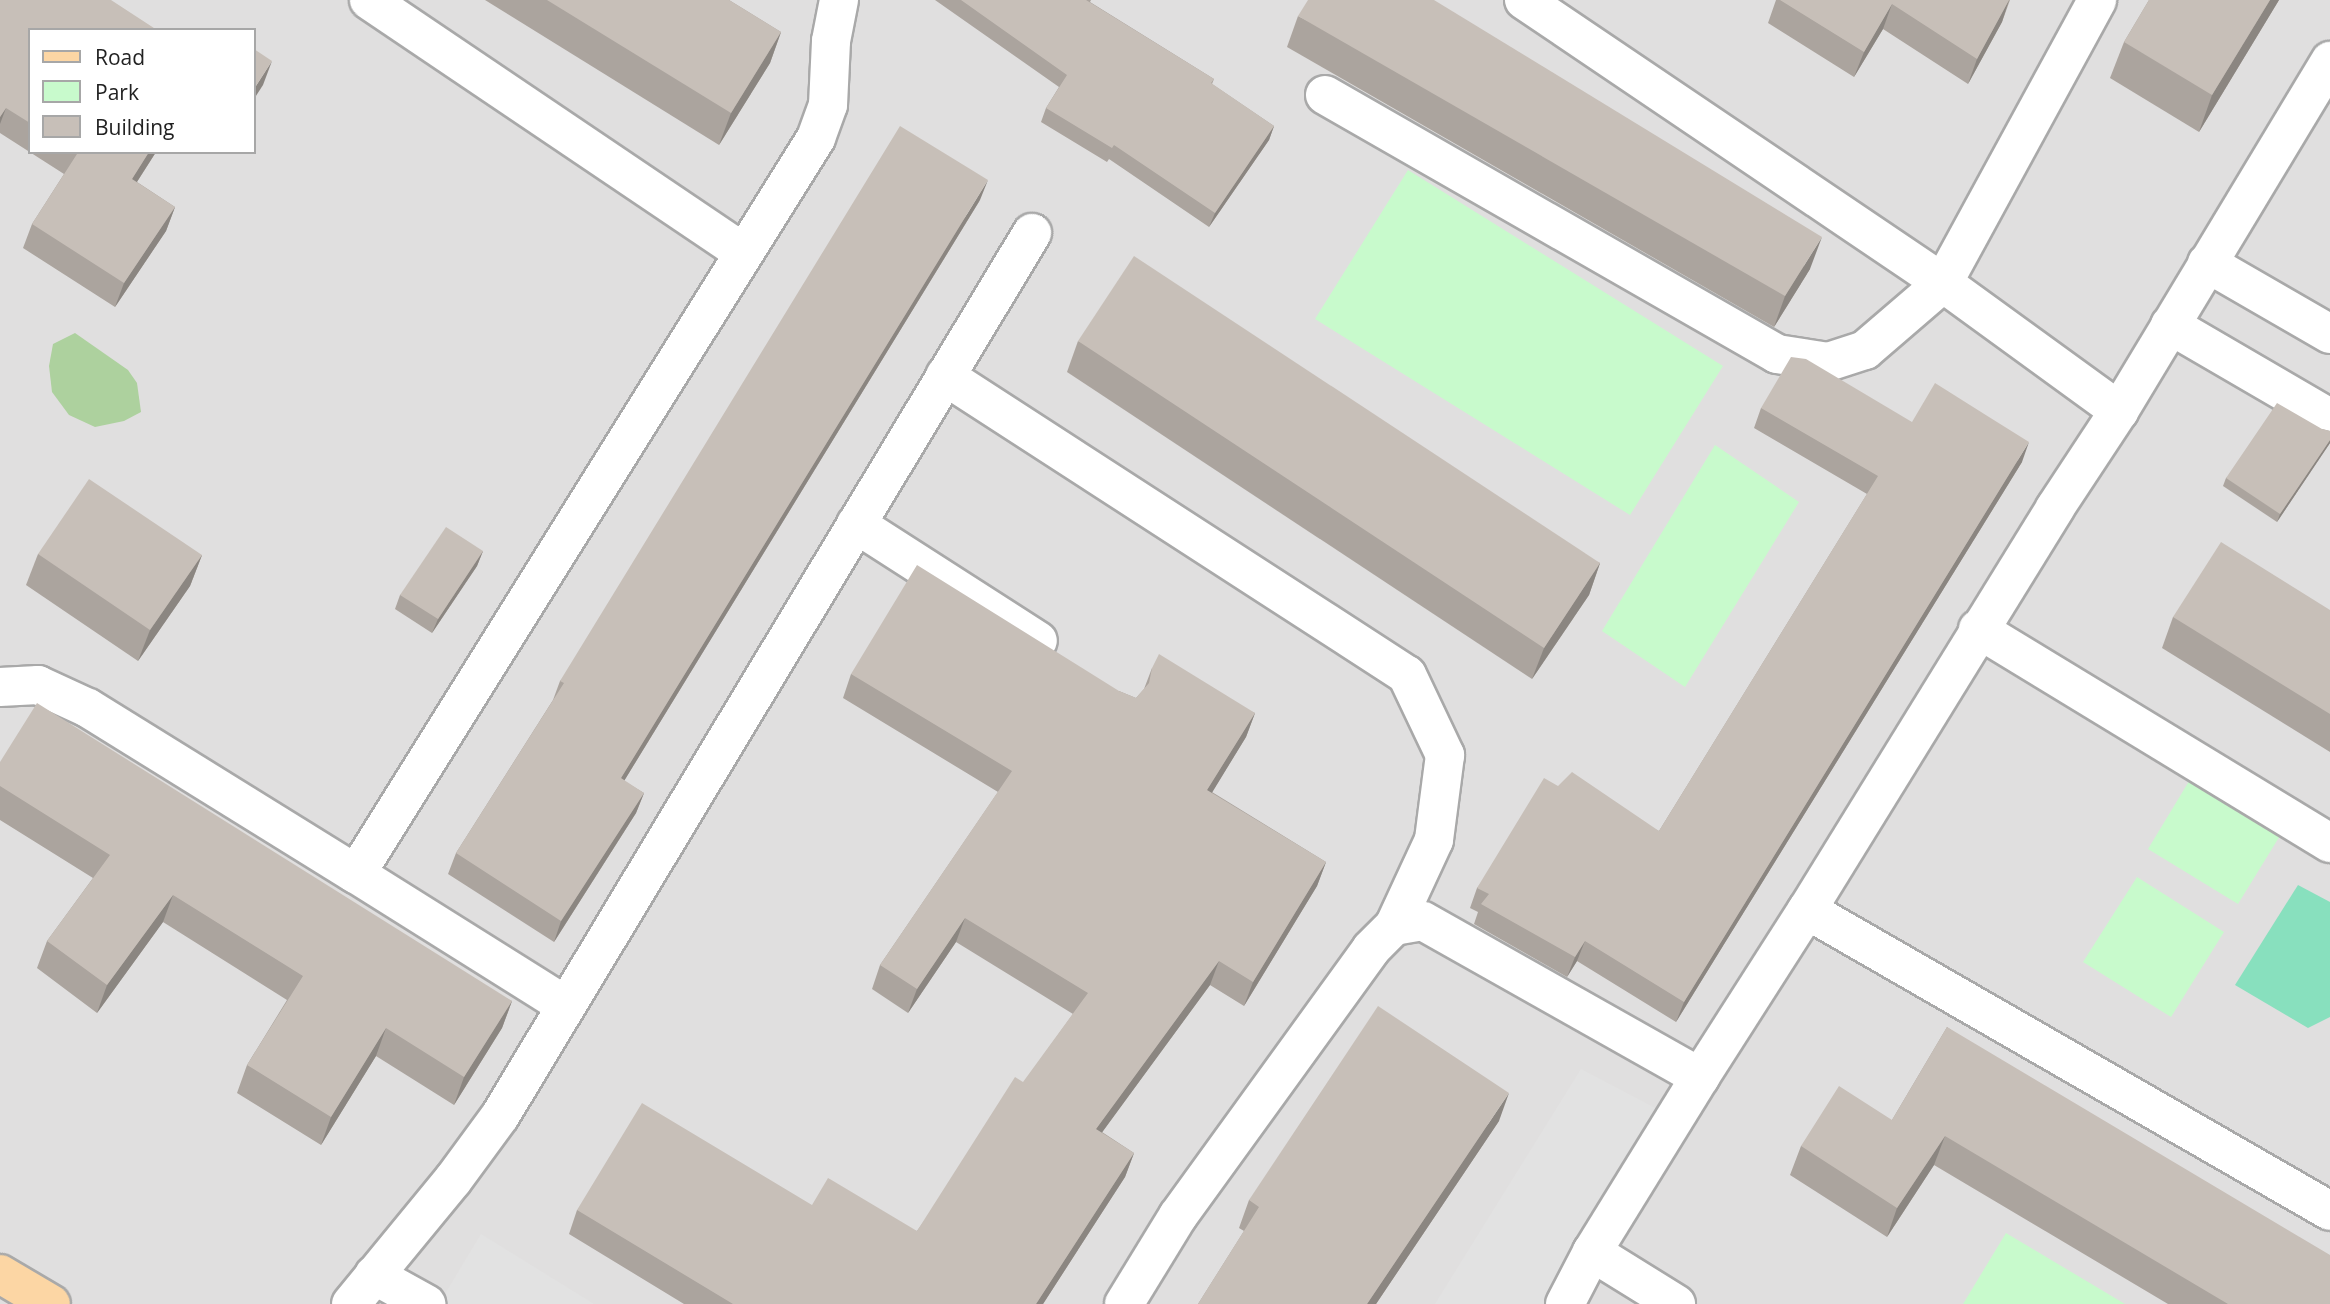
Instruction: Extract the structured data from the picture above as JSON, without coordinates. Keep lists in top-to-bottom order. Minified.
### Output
{"legend":["Road","Park","Building"]}
